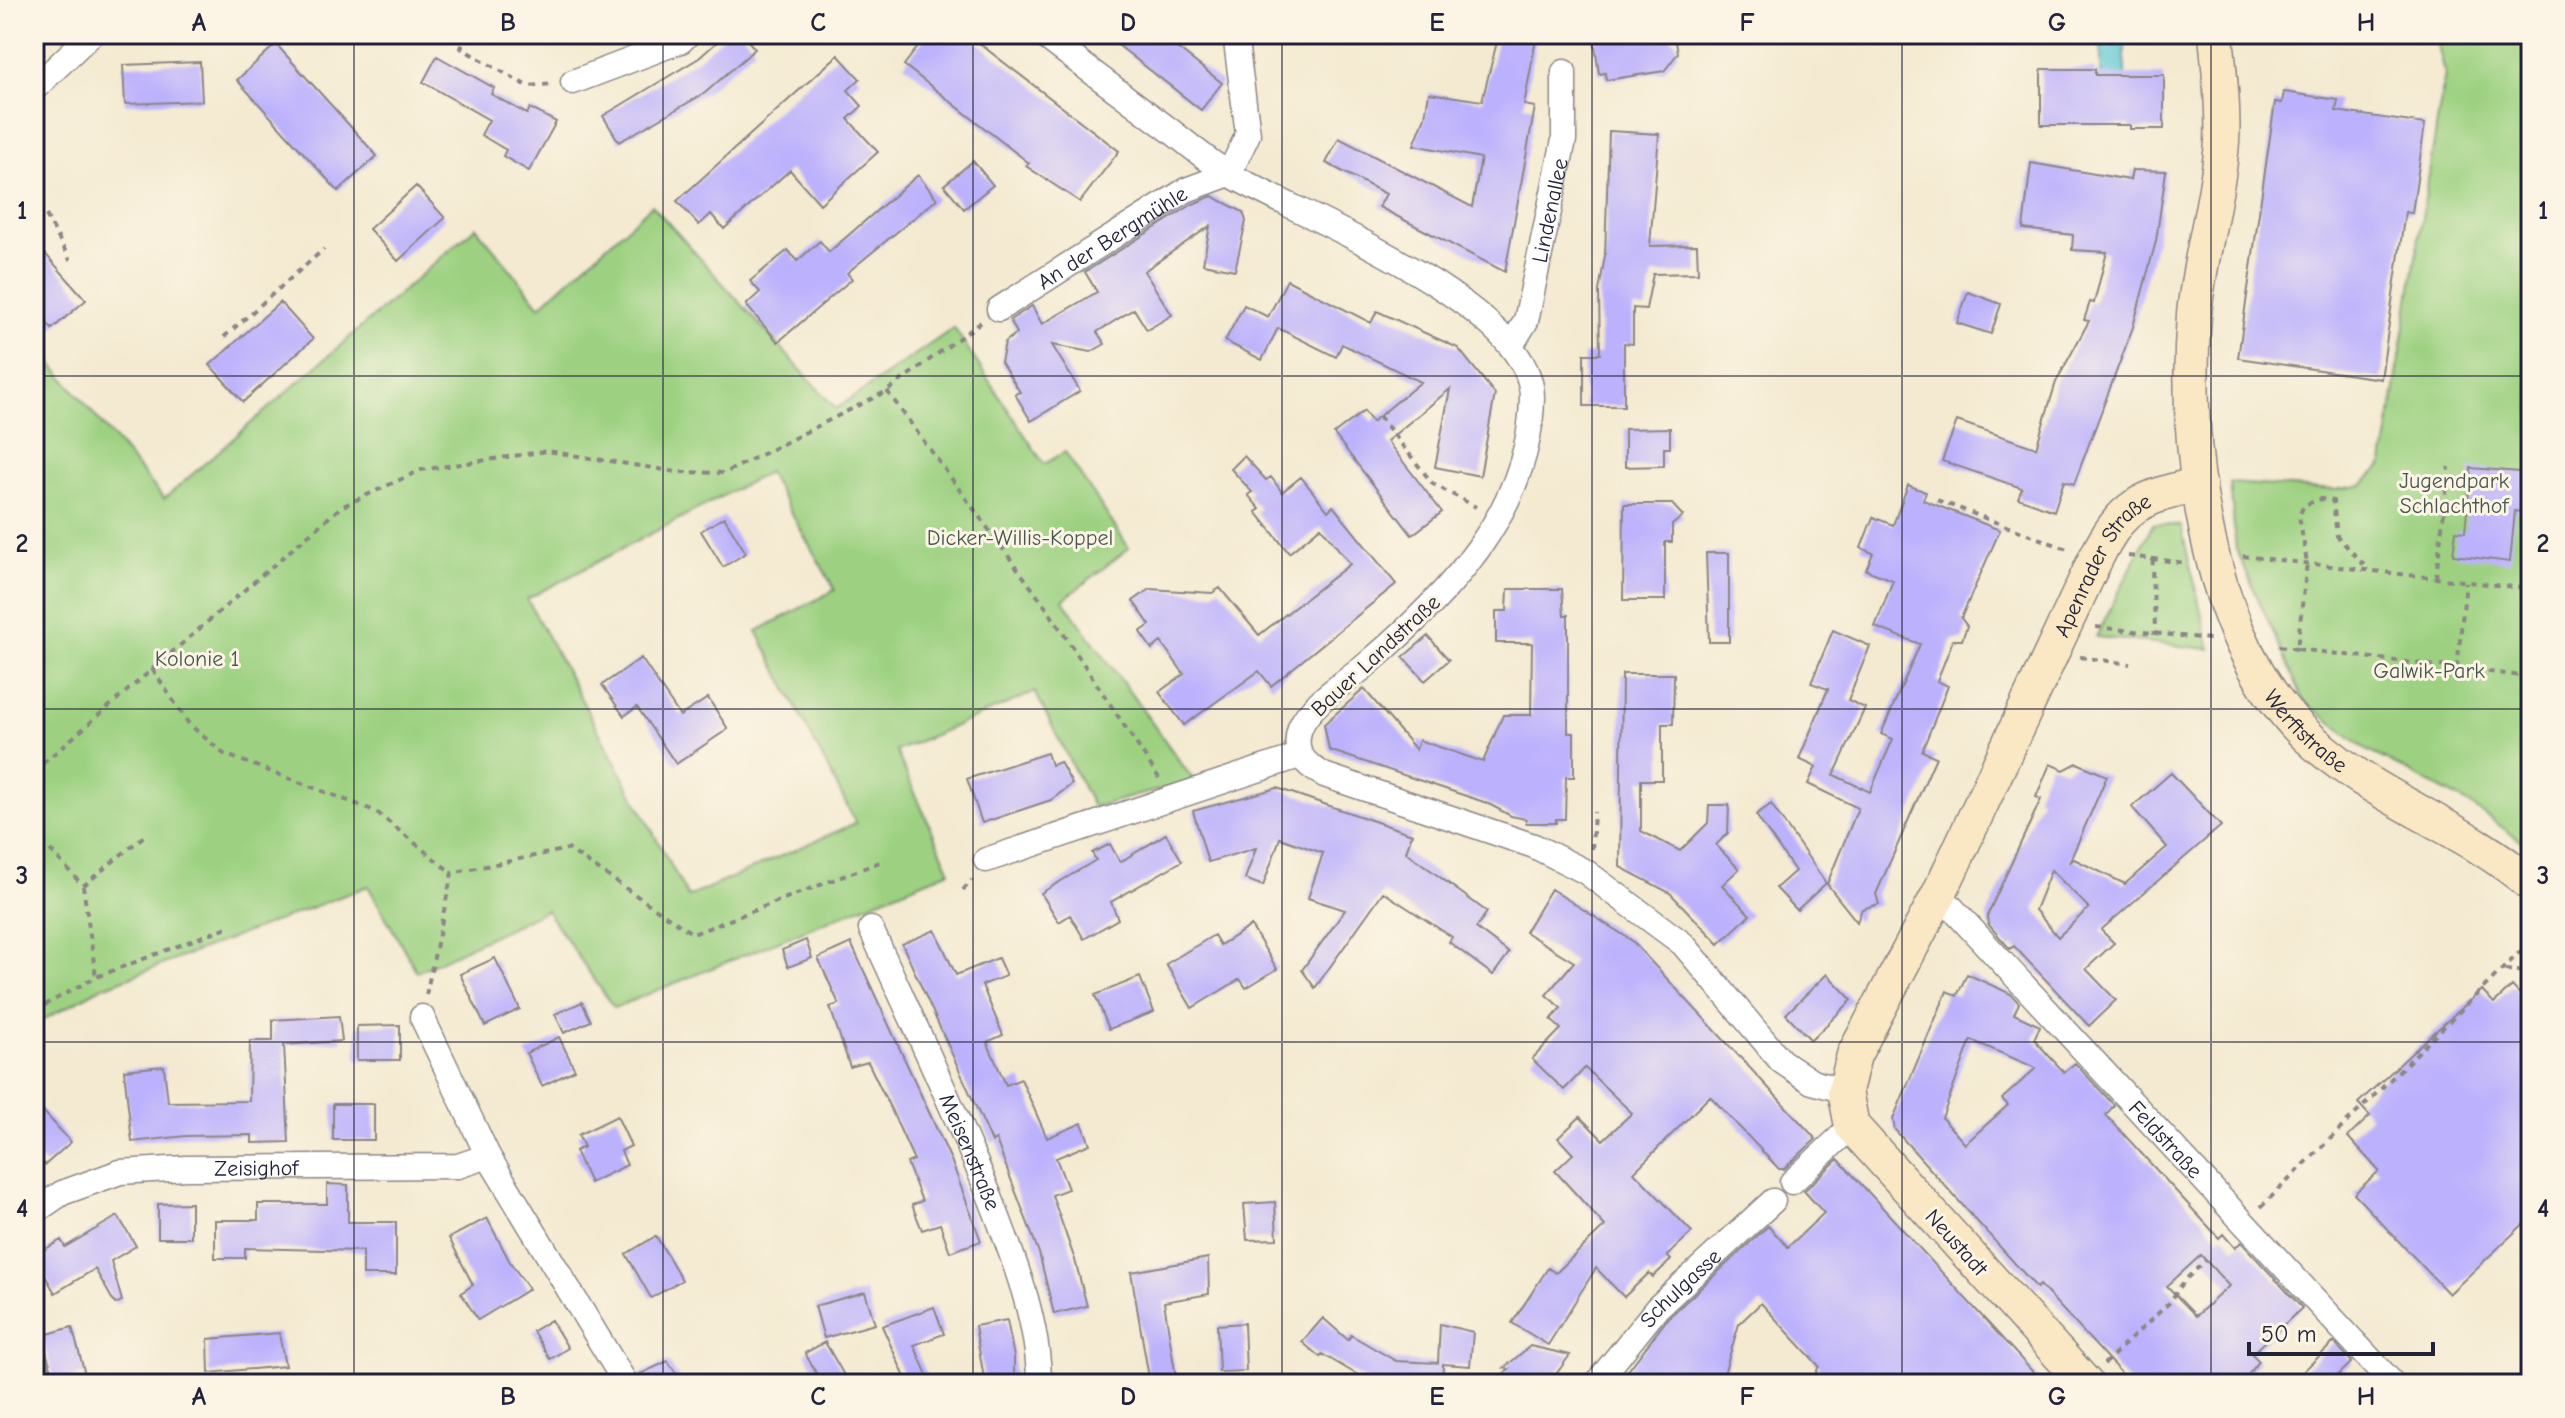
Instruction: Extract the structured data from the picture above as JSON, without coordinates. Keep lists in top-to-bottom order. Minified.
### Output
{"streets":{"street":["Lindenallee","An der Bergmühle","Apenrader Straße","Bauer Landstraße","Werftstraße","Feldstraße","Meisenstraße","Zeisighof","Neustadt","Schulgasse"]},"crossings":[["Lindenallee","Bauer Landstraße"],["An der Bergmühle","Bauer Landstraße"],["Apenrader Straße","Werftstraße"],["Apenrader Straße","Feldstraße"]],"parks":["Jugendpark Schlachthof","Dicker-Willis-Koppel","Kolonie 1","Galwik-Park"],"scale_bar":"50 m","grid":{"columns":["A","B","C","D","E","F","G","H"],"rows":["1","2","3","4"]}}
